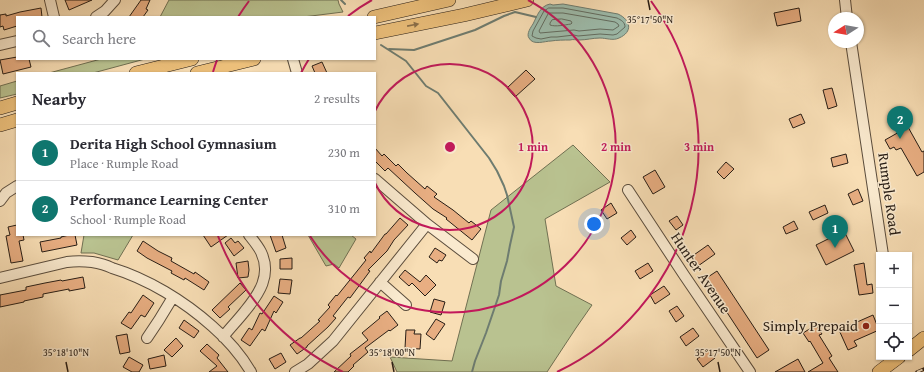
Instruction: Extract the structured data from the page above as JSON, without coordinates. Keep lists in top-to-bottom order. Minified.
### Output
{"streets":{"street":["Rumple Road","Hunter Avenue"]},"places":["Simply Prepaid"],"north":"left","page":{"search":"Search here","heading":["Nearby","2 results"],"pins":["2","1"],"list":[{"mark":"1","name":"Derita High School Gymnasium","note":"Place · Rumple Road","value":"230 m"},{"mark":"2","name":"Performance Learning Center","note":"School · Rumple Road","value":"310 m"}],"map_buttons":["+","−"]},"coordinates":["35°17'50\"N","35°18'10\"N","35°18'00\"N"],"rings":["1 min","2 min","3 min"]}
